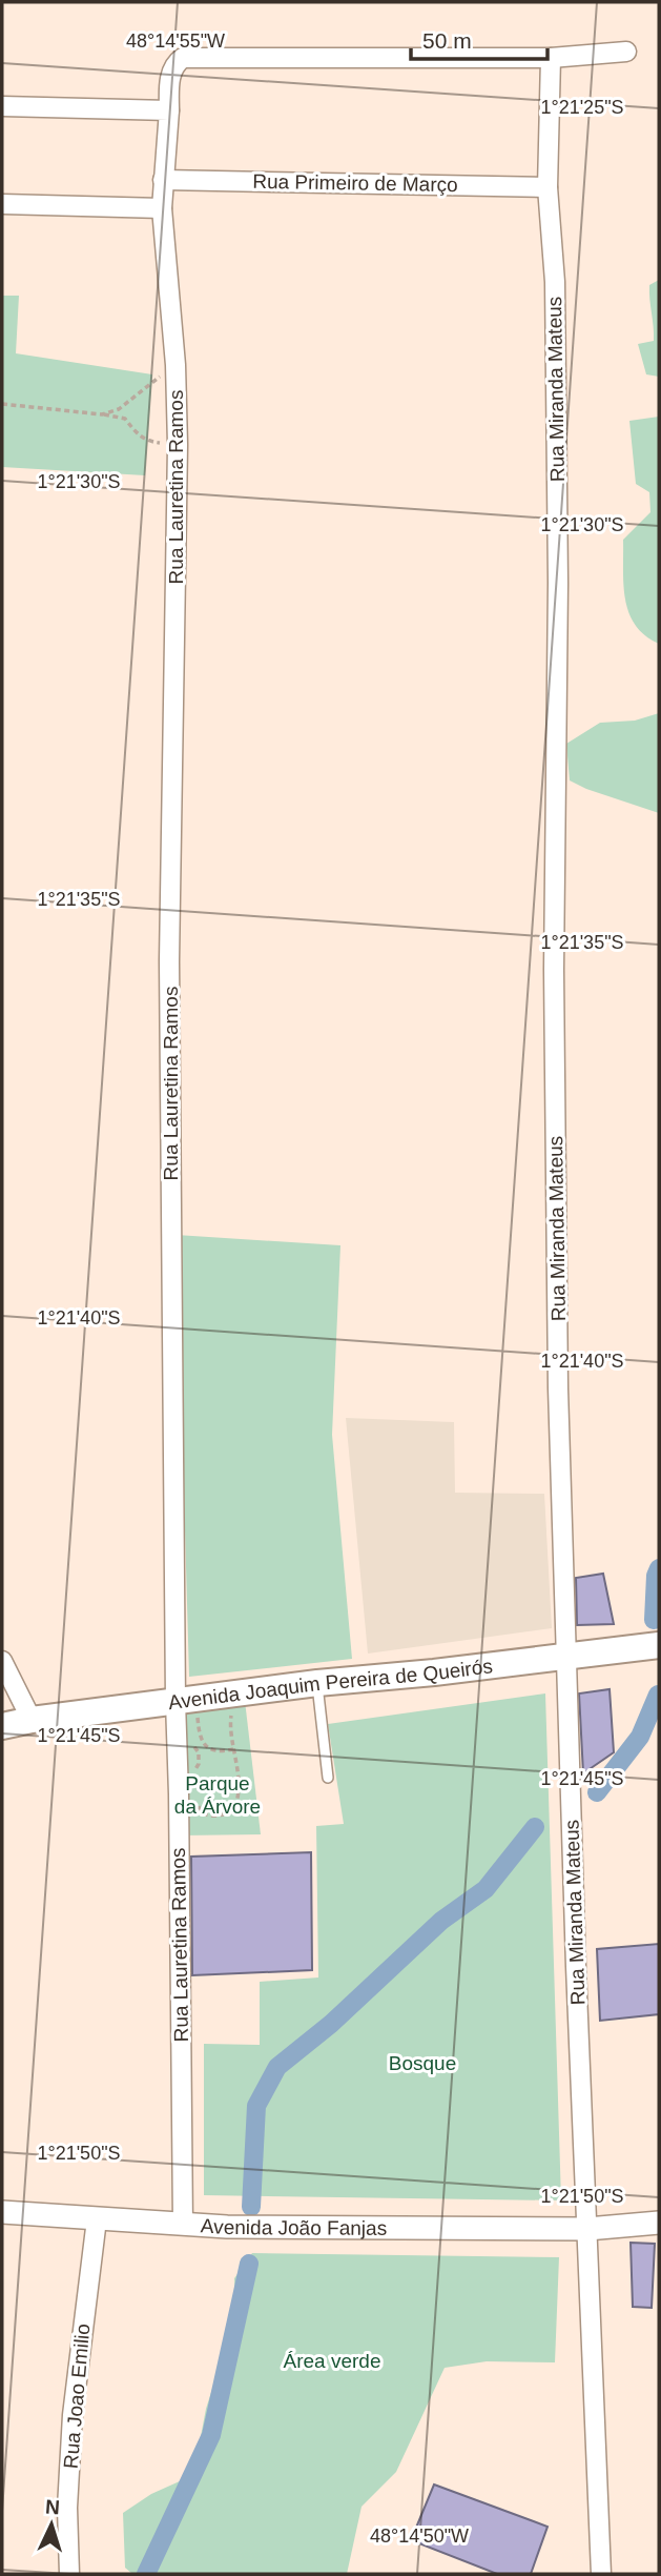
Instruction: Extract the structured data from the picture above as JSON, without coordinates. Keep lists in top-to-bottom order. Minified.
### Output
{"streets":{"main road":["Avenida Joaquim Pereira de Queirós"],"street":["Rua Primeiro de Março","Rua Miranda Mateus","Rua Lauretina Ramos","Avenida João Fanjas","Rua Joao Emilio"]},"crossings":[["Rua Primeiro de Março","Rua Miranda Mateus"],["Rua Primeiro de Março","Rua Lauretina Ramos"],["Rua Miranda Mateus","Rua Lauretina Ramos"],["Rua Miranda Mateus","Avenida Joaquim Pereira de Queirós"],["Rua Miranda Mateus","Avenida João Fanjas"],["Rua Lauretina Ramos","Avenida Joaquim Pereira de Queirós"],["Rua Lauretina Ramos","Avenida João Fanjas"],["Avenida João Fanjas","Rua Joao Emilio"]],"parks":["Parque da Árvore","Bosque","Área verde"],"scale_bar":"50 m","north":"top","coordinates":["48°14'55\"W","1°21'25\"S","1°21'30\"S","1°21'35\"S","1°21'40\"S","1°21'45\"S","1°21'50\"S","48°14'50\"W"]}
